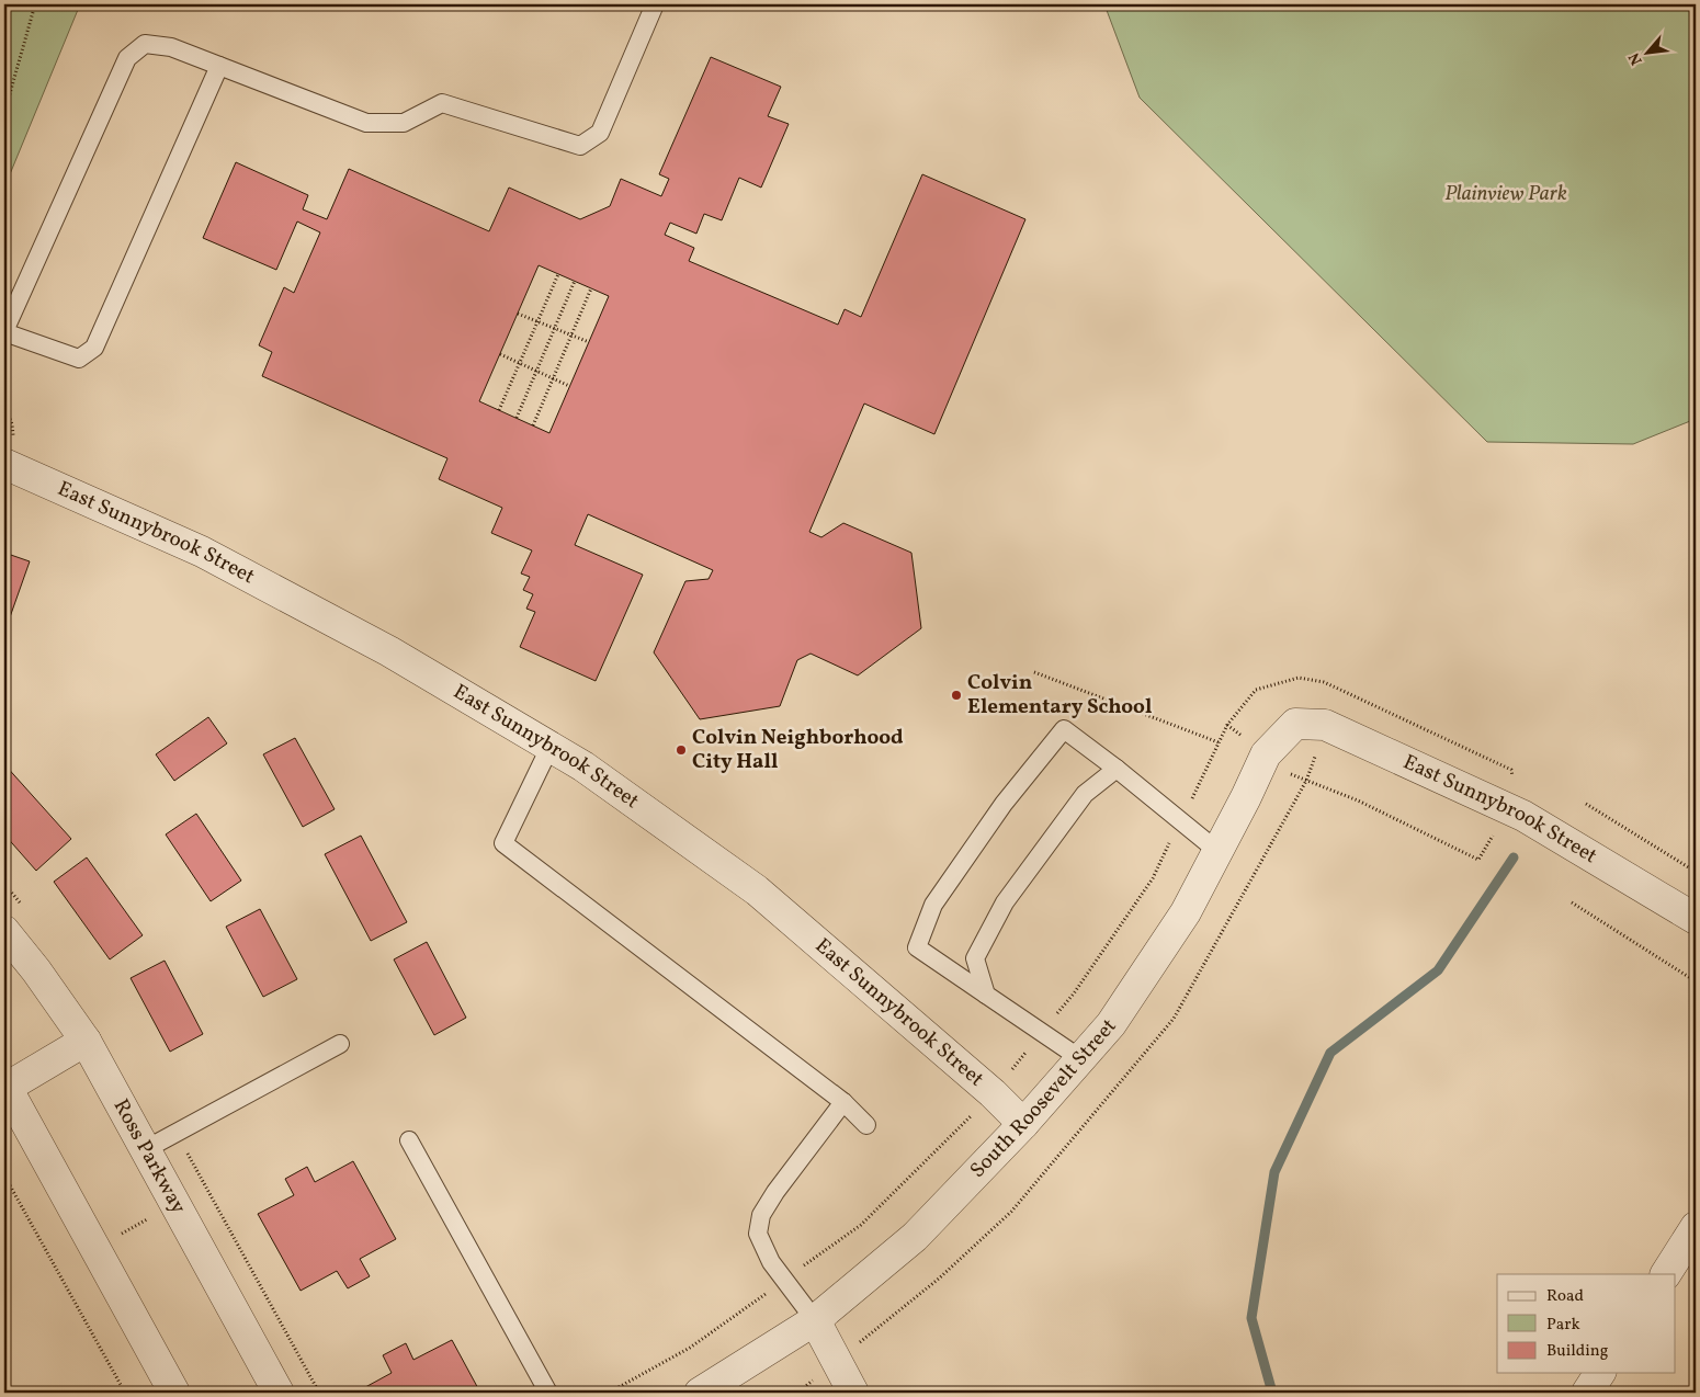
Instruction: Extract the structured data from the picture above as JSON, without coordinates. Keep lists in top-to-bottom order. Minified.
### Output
{"streets":{"street":["East Sunnybrook Street","South Roosevelt Street","Ross Parkway"]},"crossings":[["East Sunnybrook Street","South Roosevelt Street"]],"parks":["Plainview Park"],"places":["Colvin Elementary School","Colvin Neighborhood City Hall"],"legend":["Road","Park","Building"],"north":"bottom left"}
